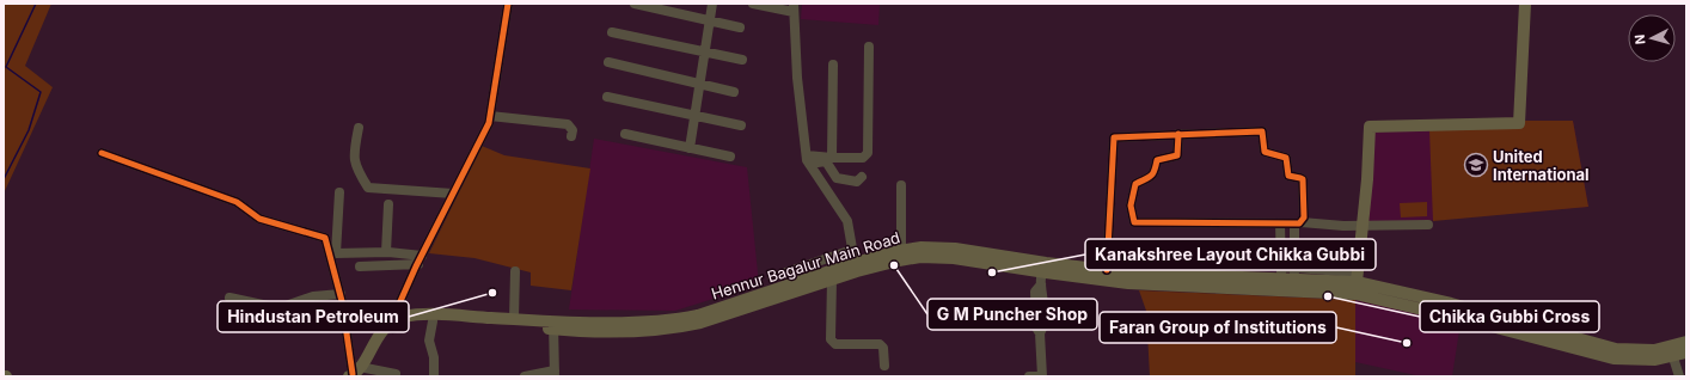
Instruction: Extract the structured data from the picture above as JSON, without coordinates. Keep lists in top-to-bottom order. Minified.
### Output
{"streets":{"main road":["Hennur Bagalur Main Road"]},"places":{"school or university":["United International"],"other":["G M Puncher Shop","Kanakshree Layout Chikka Gubbi","Hindustan Petroleum","Chikka Gubbi Cross","Faran Group of Institutions"]},"north":"left"}
